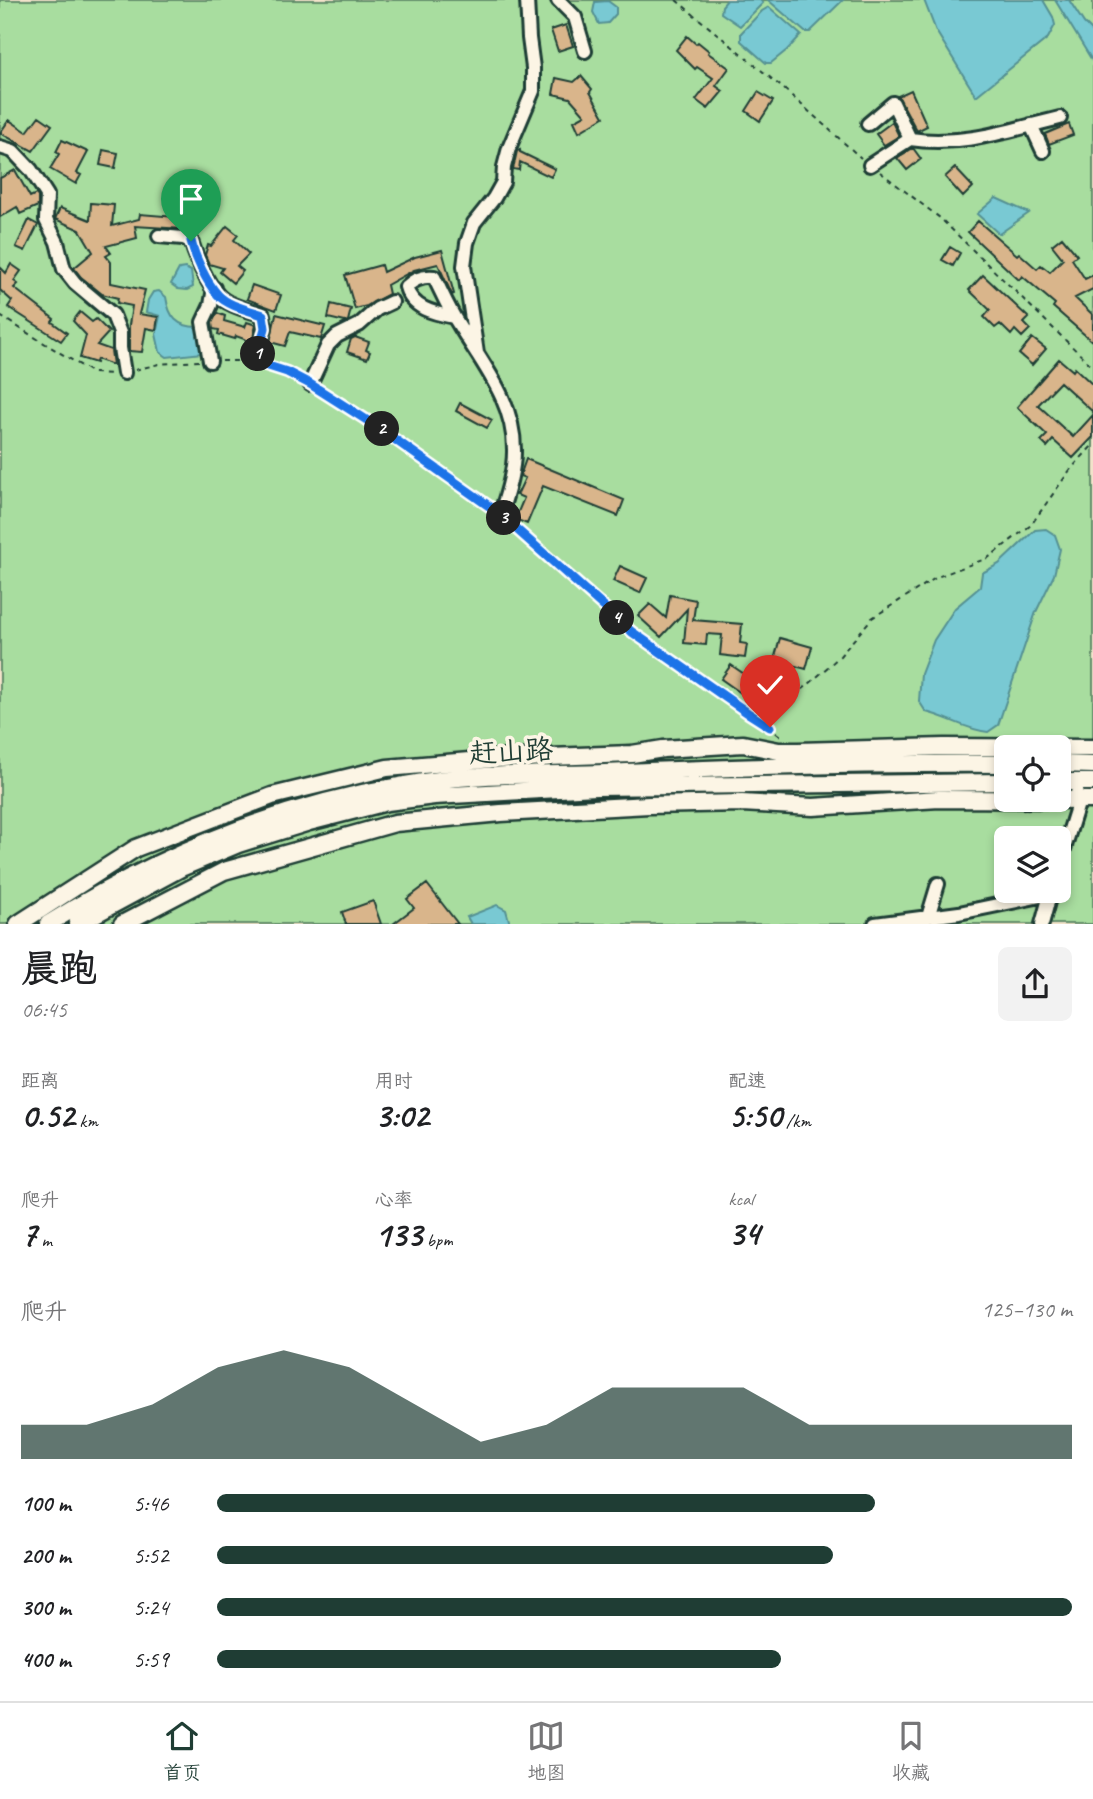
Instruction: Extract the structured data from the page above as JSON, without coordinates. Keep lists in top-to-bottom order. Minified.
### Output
{"streets":{"main road":["赶山路"]},"page":{"pins":["1","2","3","4"],"heading":["晨跑","06:45"],"stats":[["距离","0.52 km"],["用时","3:02"],["配速","5:50 /km"],["爬升","7 m"],["心率","133 bpm"],["kcal","34"]],"chart":["爬升","125–130 m"],"list":[{"name":"100 m","note":"5:46"},{"name":"200 m","note":"5:52"},{"name":"300 m","note":"5:24"},{"name":"400 m","note":"5:59"}],"tabs":["首页","地图","收藏"]}}
